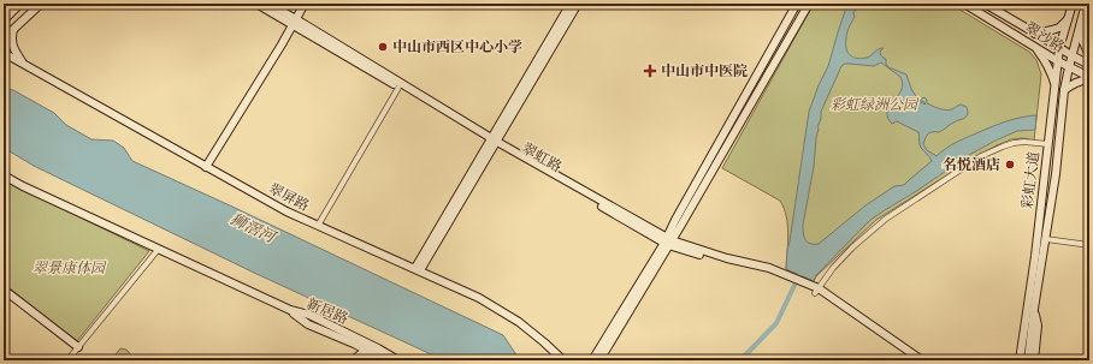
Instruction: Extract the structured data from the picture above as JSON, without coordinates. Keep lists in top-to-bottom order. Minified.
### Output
{"streets":{"street":["翠沙路","翠虹路","彩虹大道","翠屏路","新居路"]},"crossings":[["翠沙路","彩虹大道"]],"water":["狮滘河"],"parks":["彩虹绿洲公园","翠景康体园"],"places":{"other":["中山市西区中心小学","名悦酒店"],"health":["中山市中医院"]}}
